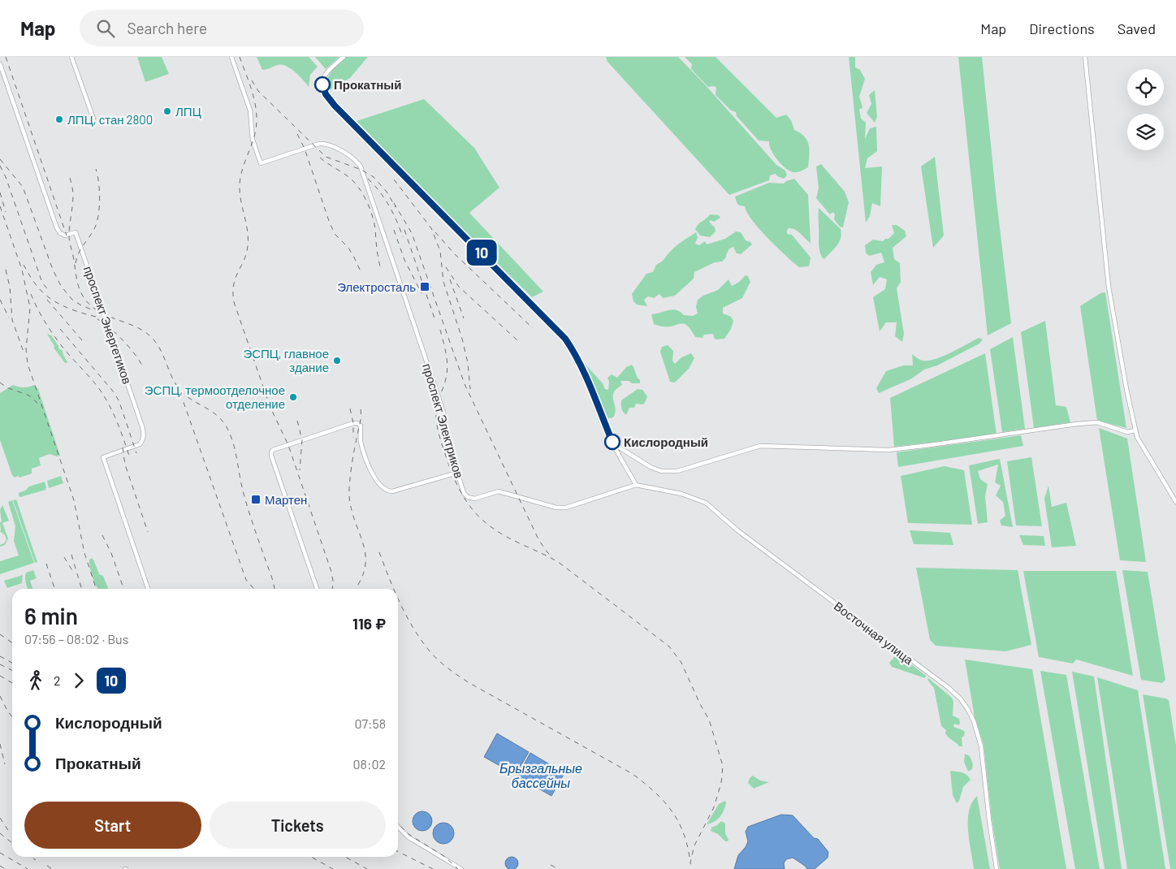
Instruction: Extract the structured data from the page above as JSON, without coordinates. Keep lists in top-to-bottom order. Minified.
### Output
{"streets":{"street":["проспект Энергетиков","проспект Электриков","Восточная улица"]},"crossings":[["проспект Электриков","Восточная улица"]],"water":["Брызгальные бассейны"],"places":{"other":["Прокатный","ЛПЦ","ЛПЦ, стан 2800","ЭСПЦ, главное здание","ЭСПЦ, термоотделочное отделение","Кислородный"],"transit":["Электросталь","Мартен"]},"lines":["bus line 10"],"page":{"header":"Map","search":"Search here","nav":["Map","Directions","Saved"],"on_map":"10","heading":["6 min","07:56 – 08:02 · Bus","116 ₽"],"legs":["2","10"],"list":[{"name":"Кислородный","value":"07:58"},{"name":"Прокатный","value":"08:02"}],"buttons":["Start","Tickets"]}}
